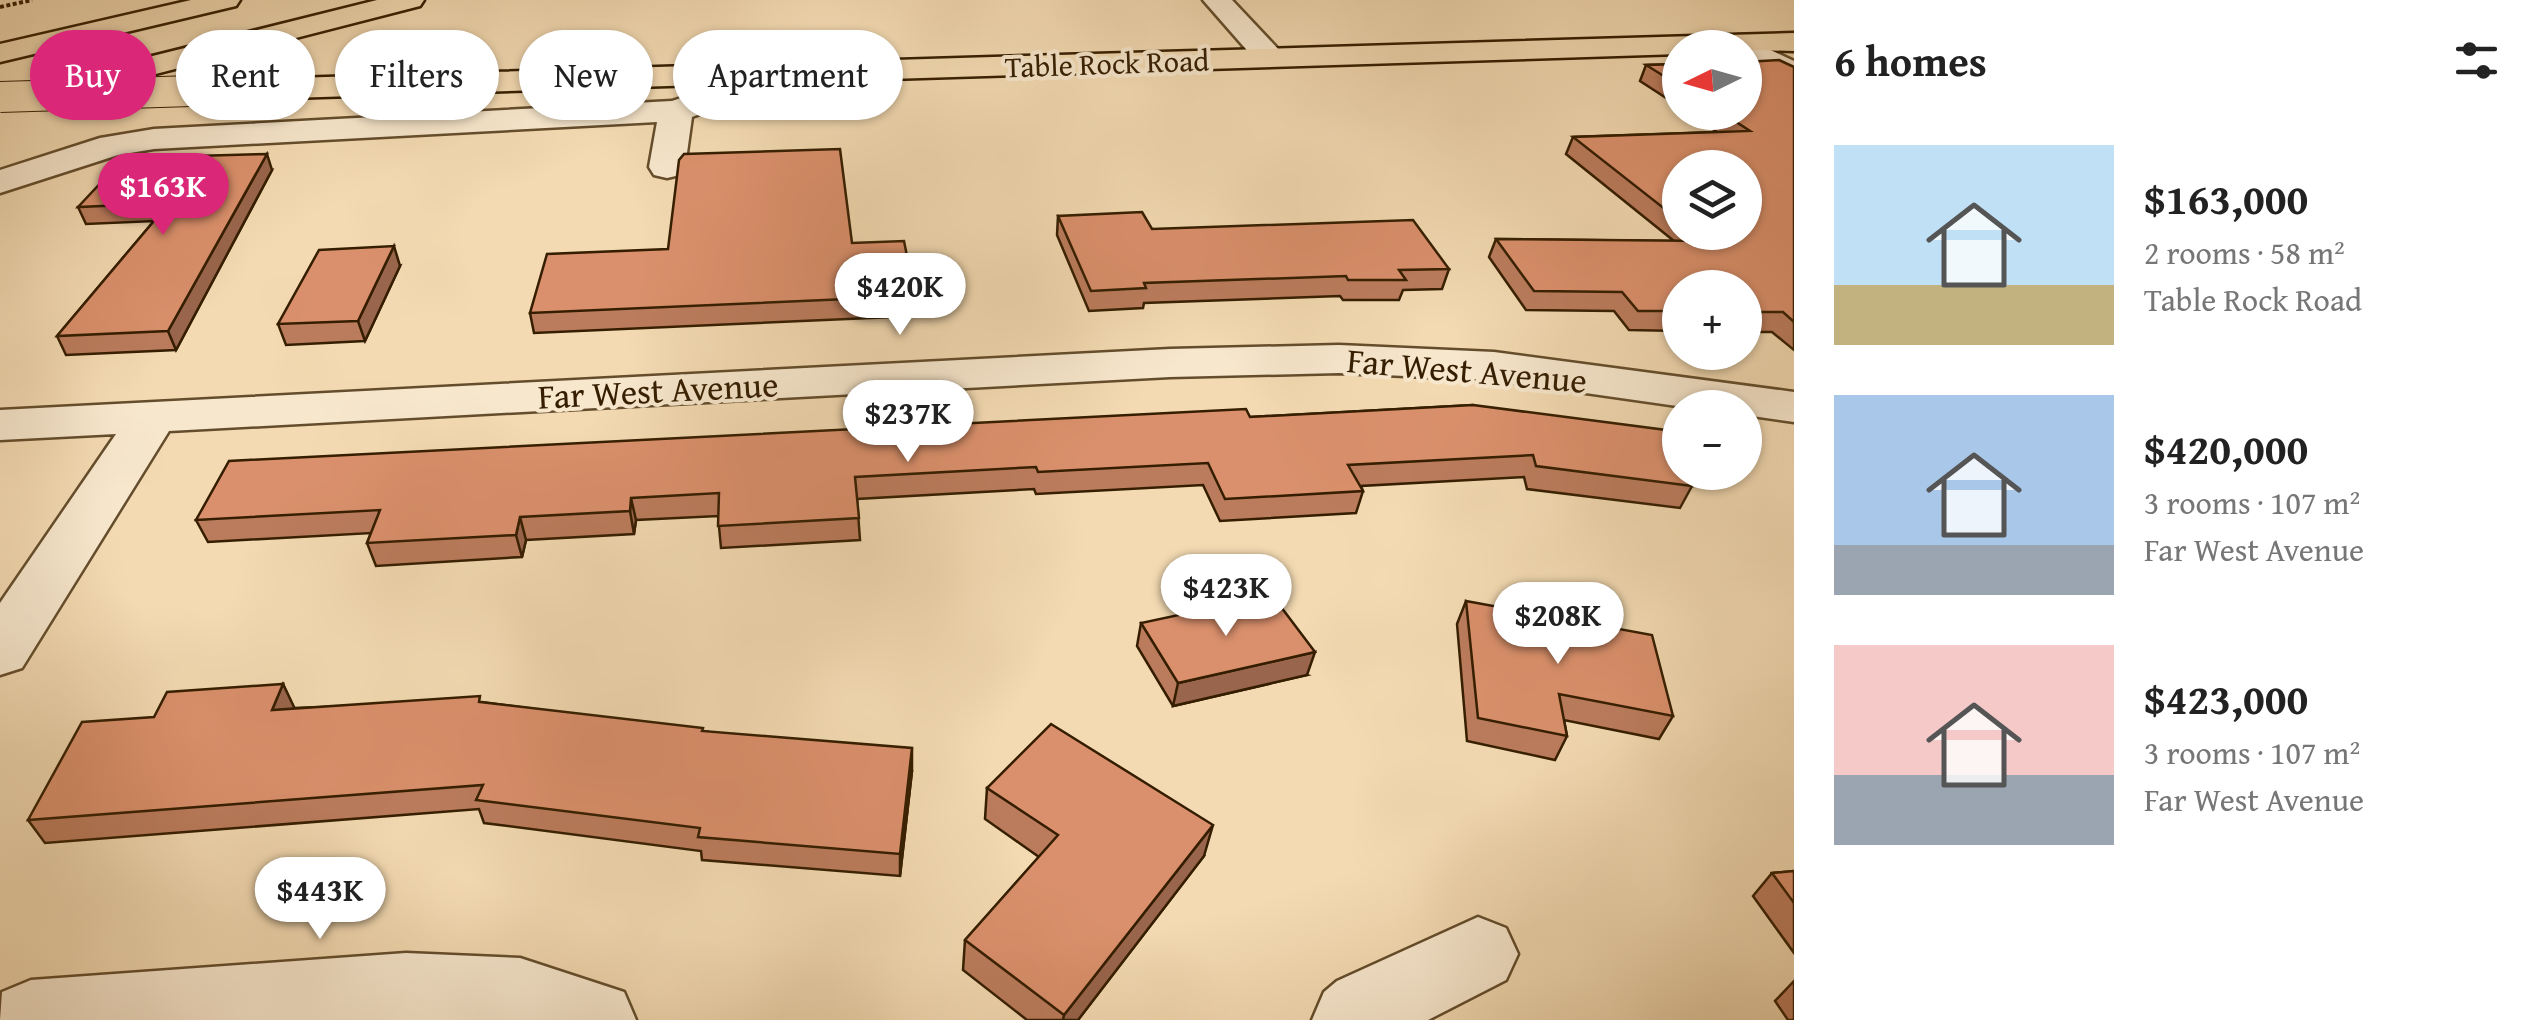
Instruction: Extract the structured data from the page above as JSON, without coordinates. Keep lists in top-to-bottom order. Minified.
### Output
{"streets":{"main road":["Table Rock Road"],"street":["Far West Avenue"]},"north":"left","page":{"heading":"6 homes","map_buttons":["+","−"],"chip":["Buy","Rent","Filters","New","Apartment"],"list":[{"name":"$163,000","note":"2 rooms · 58 m² · Table Rock Road"},{"name":"$420,000","note":"3 rooms · 107 m² · Far West Avenue"},{"name":"$423,000","note":"3 rooms · 107 m² · Far West Avenue"}],"price":["$163K","$420K","$237K","$423K","$208K","$443K"]}}
